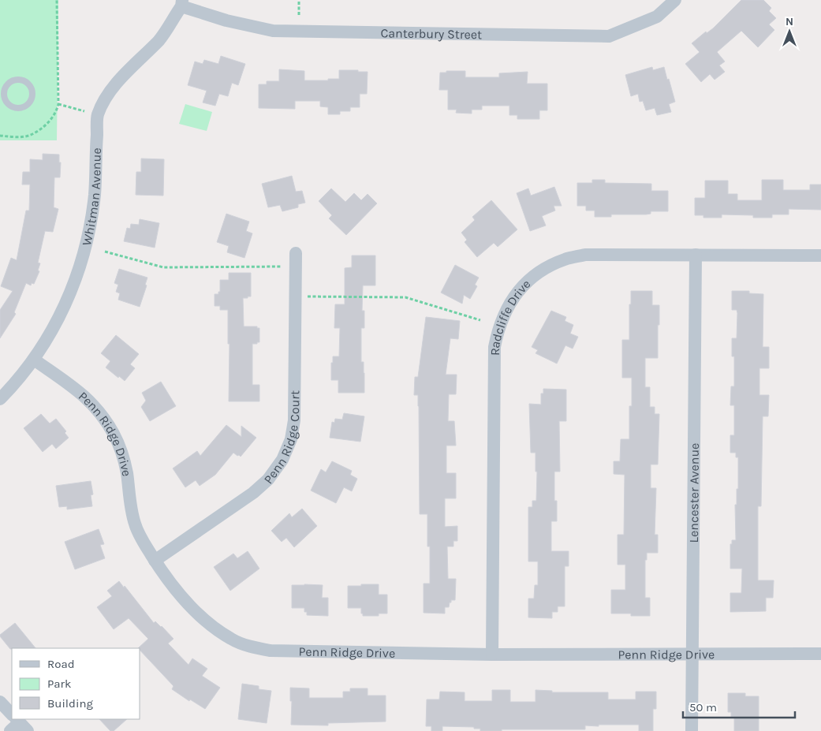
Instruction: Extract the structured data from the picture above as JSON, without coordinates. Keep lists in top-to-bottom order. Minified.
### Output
{"streets":{"street":["Canterbury Street","Whitman Avenue","Radcliffe Drive","Penn Ridge Court","Penn Ridge Drive","Lencester Avenue"]},"crossings":[["Canterbury Street","Whitman Avenue"],["Whitman Avenue","Penn Ridge Drive"],["Radcliffe Drive","Penn Ridge Drive"],["Radcliffe Drive","Lencester Avenue"],["Penn Ridge Court","Penn Ridge Drive"],["Penn Ridge Drive","Lencester Avenue"]],"legend":["Road","Park","Building"],"scale_bar":"50 m","north":"top"}
